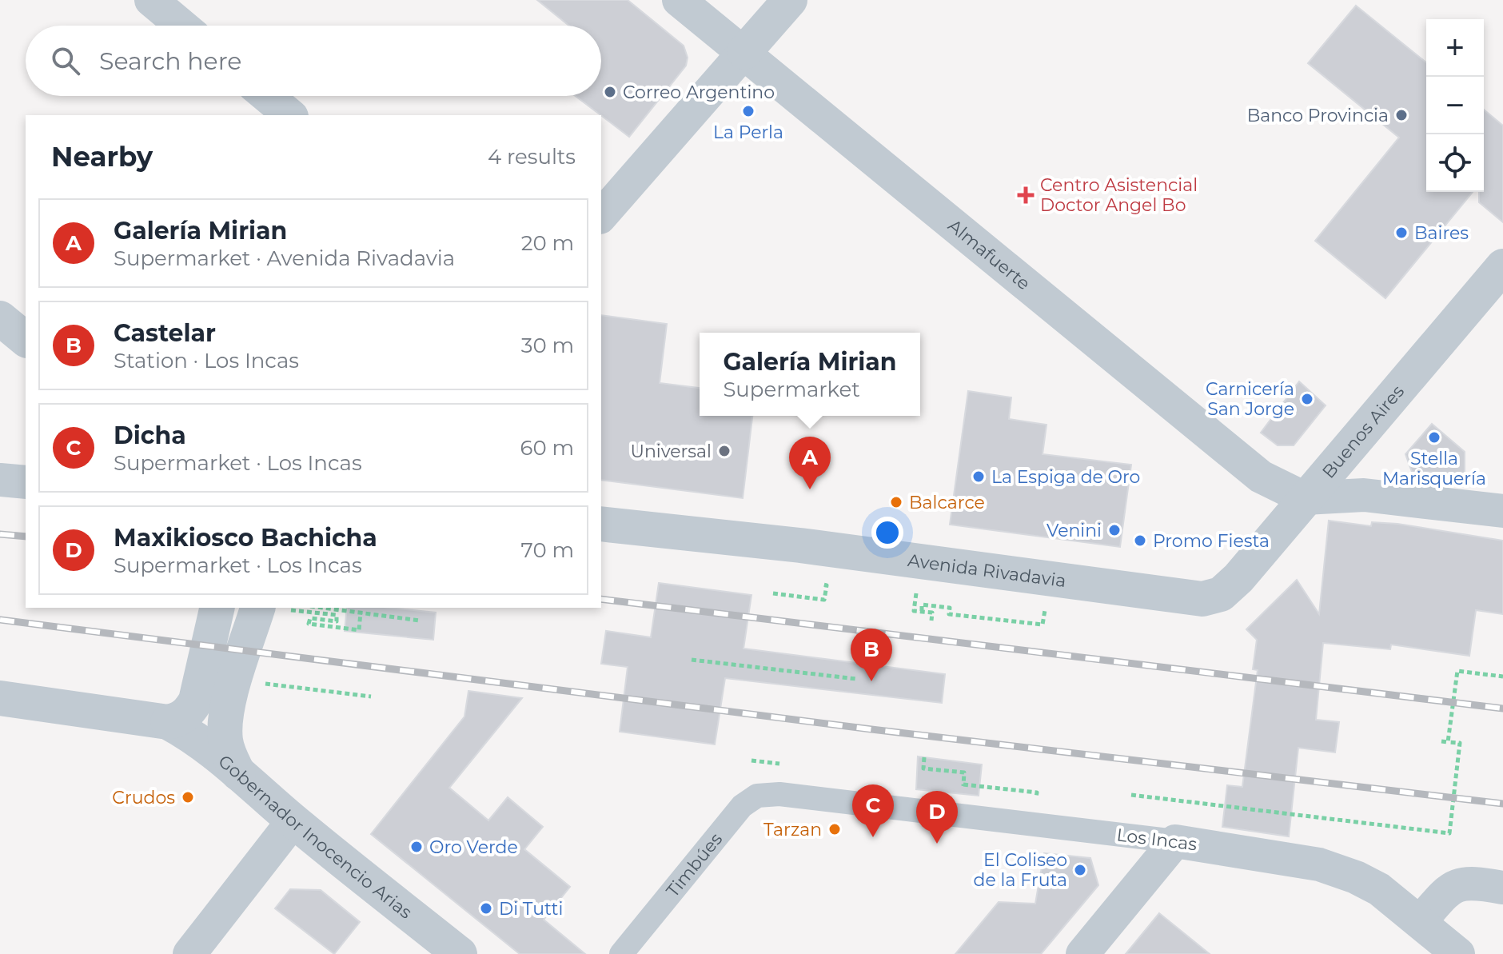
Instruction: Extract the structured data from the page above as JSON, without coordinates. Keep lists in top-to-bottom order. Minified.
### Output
{"streets":{"street":["Almafuerte","Buenos Aires","Avenida Rivadavia","Gobernador Inocencio Arias","Los Incas","Timbúes"]},"crossings":[["Almafuerte","Buenos Aires"],["Buenos Aires","Avenida Rivadavia"],["Los Incas","Timbúes"]],"places":{"other":["Correo Argentino","La Perla","Banco Provincia","Baires","Carnicería San Jorge","Stella Marisquería","Universal","La Espiga de Oro","Balcarce","Venini","Promo Fiesta","Crudos","Tarzan","Oro Verde","El Coliseo de la Fruta","Di Tutti"],"health":["Centro Asistencial Doctor Angel Bo"]},"page":{"map_buttons":["+","−"],"search":"Search here","heading":["Nearby","4 results"],"list":[{"mark":"A","name":"Galería Mirian","note":"Supermarket · Avenida Rivadavia","value":"20 m"},{"mark":"B","name":"Castelar","note":"Station · Los Incas","value":"30 m"},{"mark":"C","name":"Dicha","note":"Supermarket · Los Incas","value":"60 m"},{"mark":"D","name":"Maxikiosco Bachicha","note":"Supermarket · Los Incas","value":"70 m"}],"popup":["Galería Mirian","Supermarket"],"pins":["A","B","C","D"]}}
